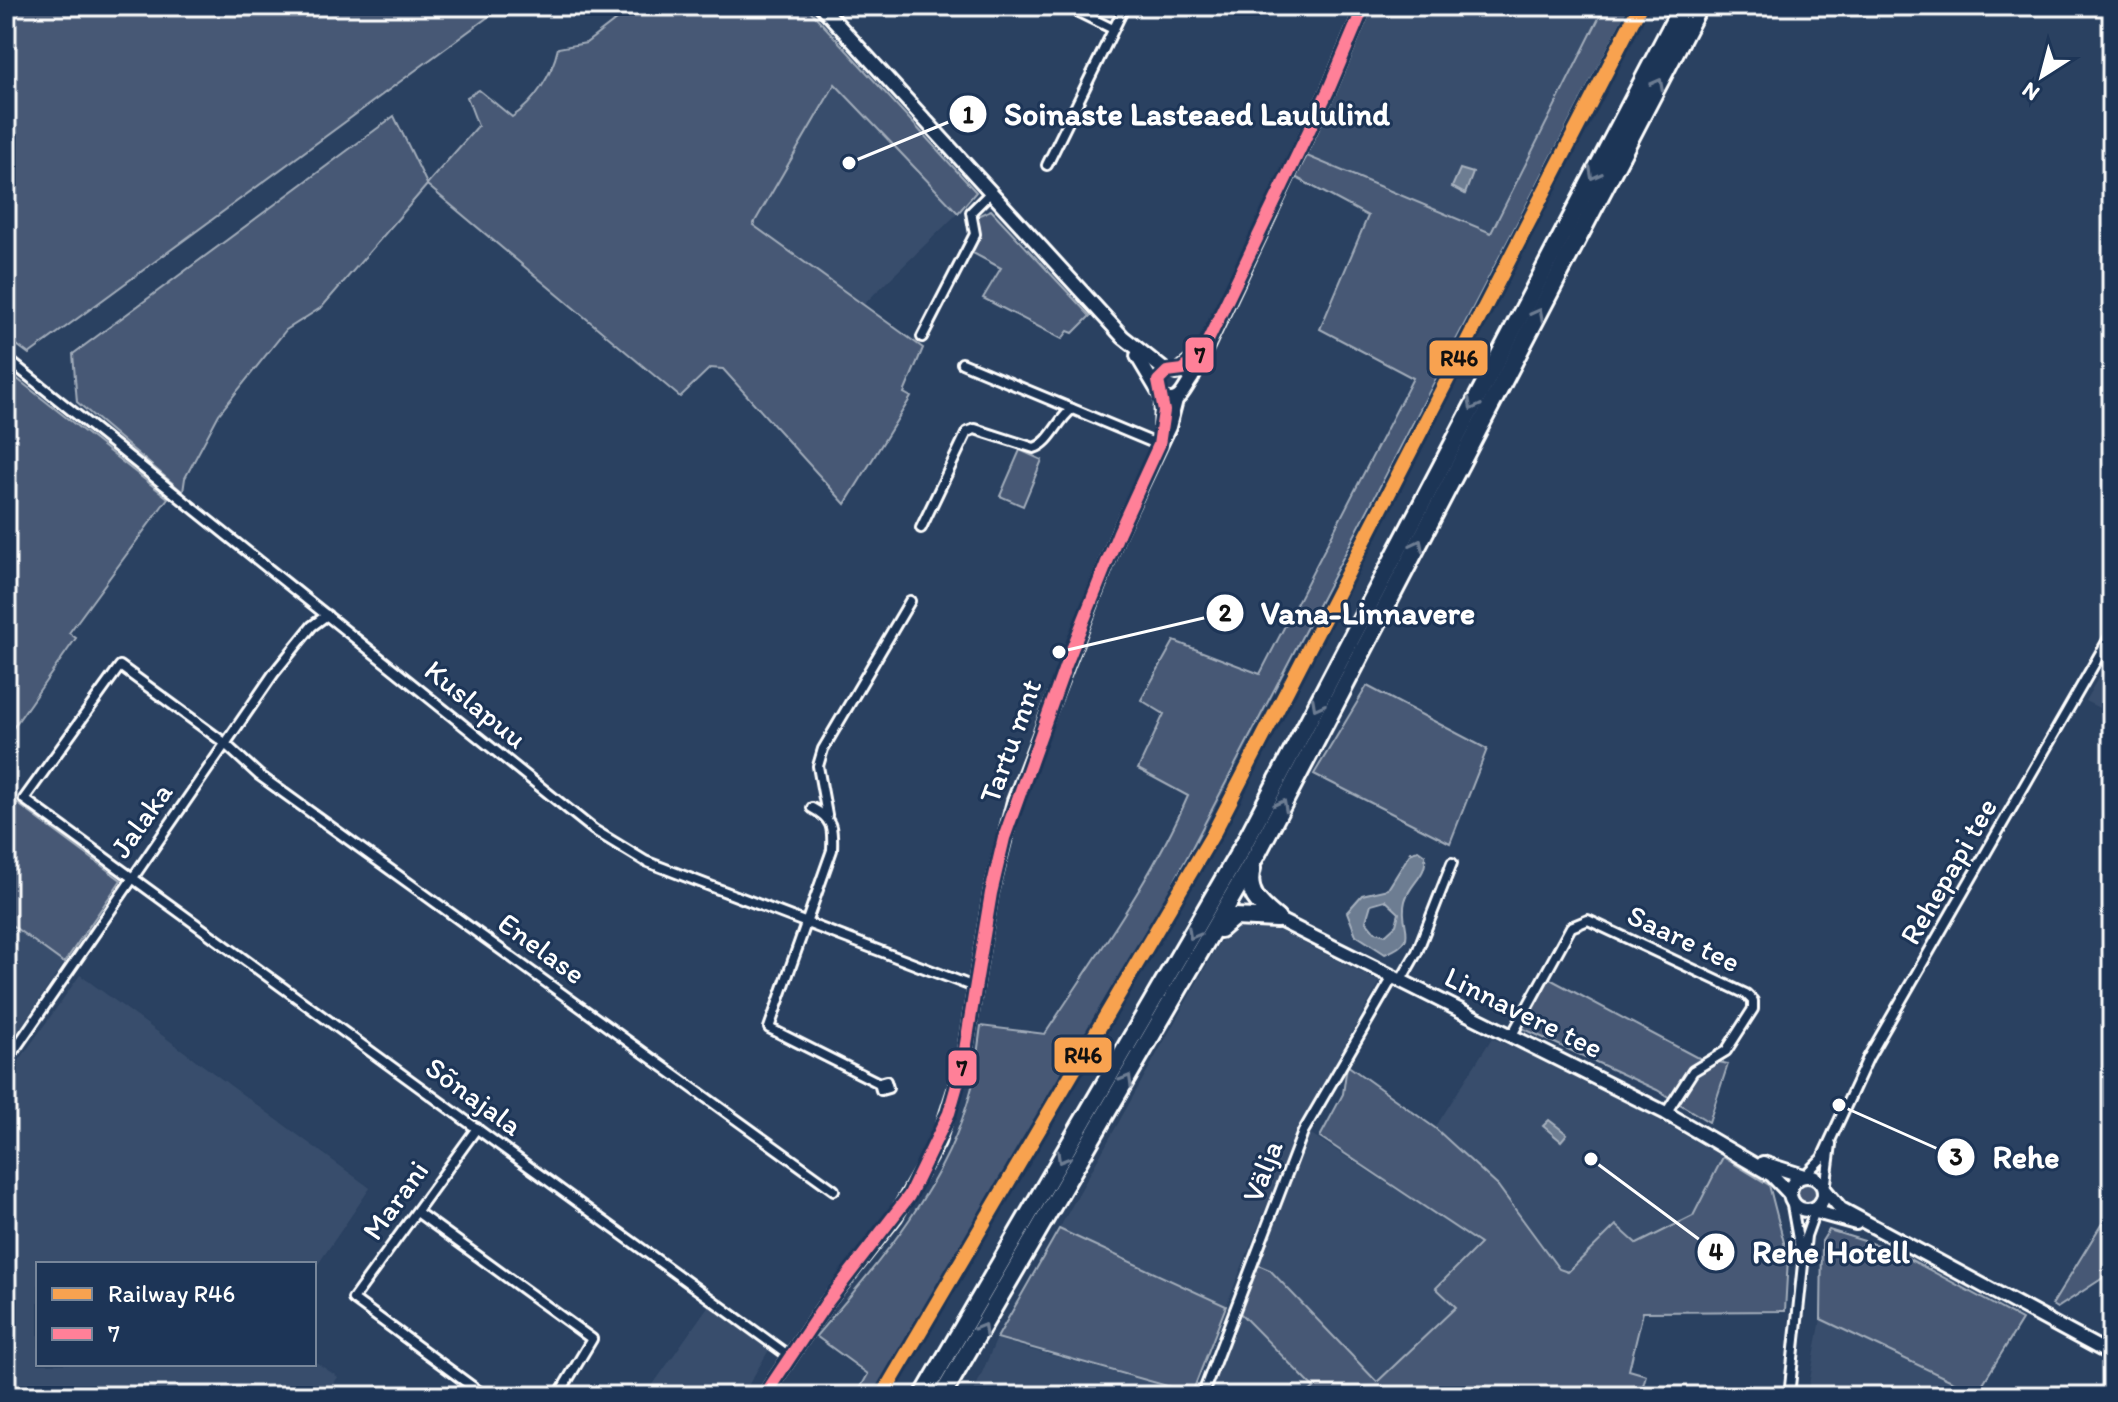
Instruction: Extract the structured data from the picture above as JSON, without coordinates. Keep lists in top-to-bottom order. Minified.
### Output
{"streets":{"street":["Kuslapuu","Tartu mnt","Jalaka","Rehepapi tee","Saare tee","Enelase","Linnavere tee","Sõnajala","Välja","Marani"]},"crossings":[["Kuslapuu","Tartu mnt"],["Kuslapuu","Jalaka"],["Tartu mnt","Sõnajala"],["Jalaka","Enelase"],["Jalaka","Sõnajala"],["Rehepapi tee","Linnavere tee"],["Saare tee","Linnavere tee"],["Enelase","Sõnajala"],["Linnavere tee","Välja"],["Sõnajala","Marani"]],"places":["Soinaste Lasteaed Laululind","Vana-Linnavere","Rehe","Rehe Hotell"],"lines":["rail line R46","transit line 7"],"legend":["Railway R46","7"],"north":"bottom left"}
